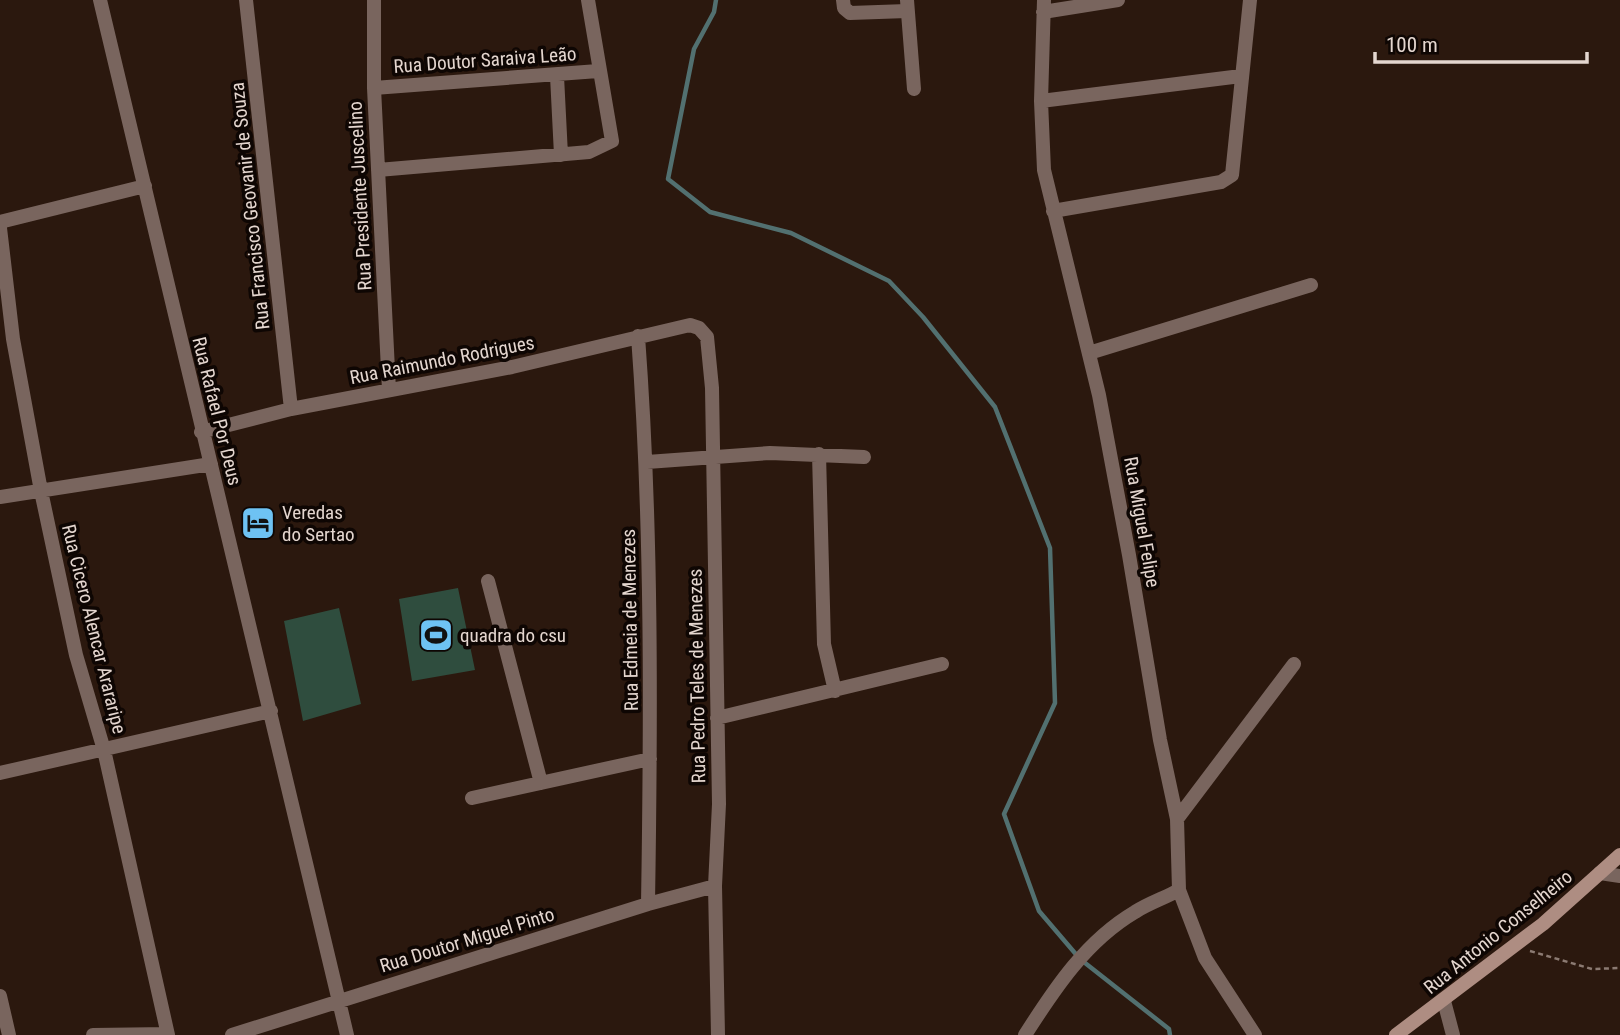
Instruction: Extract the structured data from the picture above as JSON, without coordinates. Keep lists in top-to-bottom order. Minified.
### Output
{"streets":{"street":["Rua Doutor Saraiva Leão","Rua Presidente Juscelino","Rua Francisco Geovanir de Souza","Rua Raimundo Rodrigues","Rua Rafael Por Deus","Rua Miguel Felipe","Rua Edmeia de Menezes","Rua Cicero Alencar Arararipe","Rua Pedro Teles de Menezes","Rua Antonio Conselheiro","Rua Doutor Miguel Pinto"]},"crossings":[["Rua Doutor Saraiva Leão","Rua Presidente Juscelino"],["Rua Presidente Juscelino","Rua Raimundo Rodrigues"],["Rua Francisco Geovanir de Souza","Rua Raimundo Rodrigues"],["Rua Raimundo Rodrigues","Rua Rafael Por Deus"],["Rua Raimundo Rodrigues","Rua Edmeia de Menezes"],["Rua Raimundo Rodrigues","Rua Pedro Teles de Menezes"],["Rua Rafael Por Deus","Rua Doutor Miguel Pinto"],["Rua Edmeia de Menezes","Rua Doutor Miguel Pinto"],["Rua Pedro Teles de Menezes","Rua Doutor Miguel Pinto"]],"places":{"hotel":["Veredas do Sertao"],"sports":["quadra do csu"]},"scale_bar":"100 m"}
